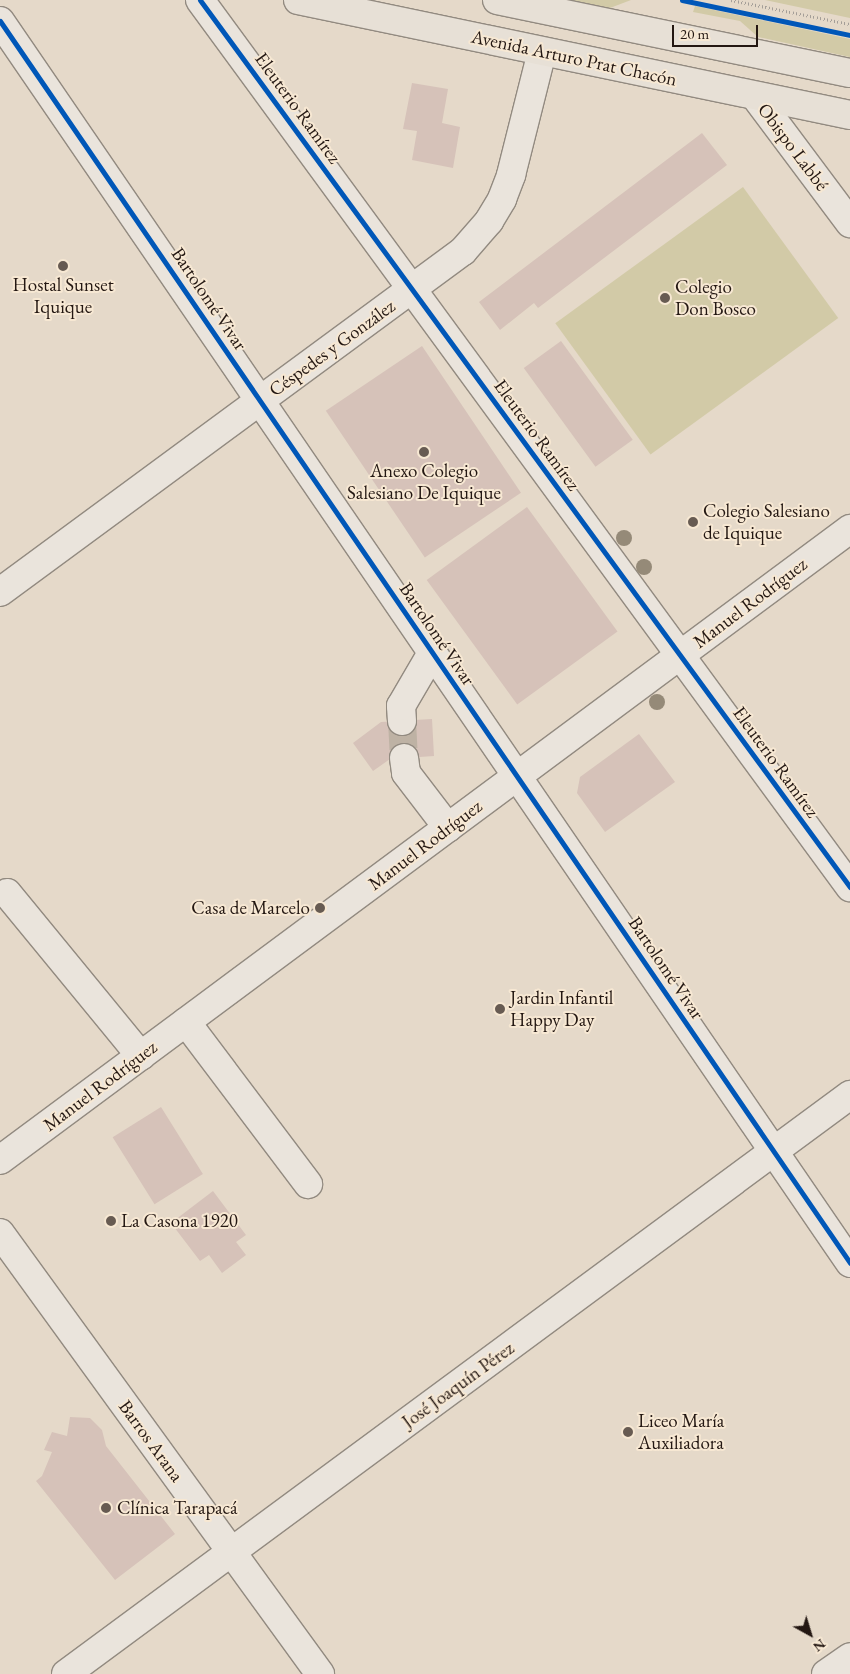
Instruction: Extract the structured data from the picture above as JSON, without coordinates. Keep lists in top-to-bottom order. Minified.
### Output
{"streets":{"main road":["Avenida Arturo Prat Chacón"],"street":["Eleuterio Ramírez","Obispo Labbé","Bartolomé Vivar","Céspedes y González","Manuel Rodríguez","José Joaquín Pérez","Barros Arana"]},"crossings":[["Avenida Arturo Prat Chacón","Obispo Labbé"],["Avenida Arturo Prat Chacón","Céspedes y González"],["Eleuterio Ramírez","Céspedes y González"],["Eleuterio Ramírez","Manuel Rodríguez"],["Bartolomé Vivar","Céspedes y González"],["Bartolomé Vivar","Manuel Rodríguez"],["Bartolomé Vivar","José Joaquín Pérez"],["José Joaquín Pérez","Barros Arana"]],"places":["Hostal Sunset Iquique","Colegio Don Bosco","Anexo Colegio Salesiano De Iquique","Colegio Salesiano de Iquique","Casa de Marcelo","Jardin Infantil Happy Day","La Casona 1920","Liceo María Auxiliadora","Clínica Tarapacá"],"scale_bar":"20 m","north":"bottom right"}
